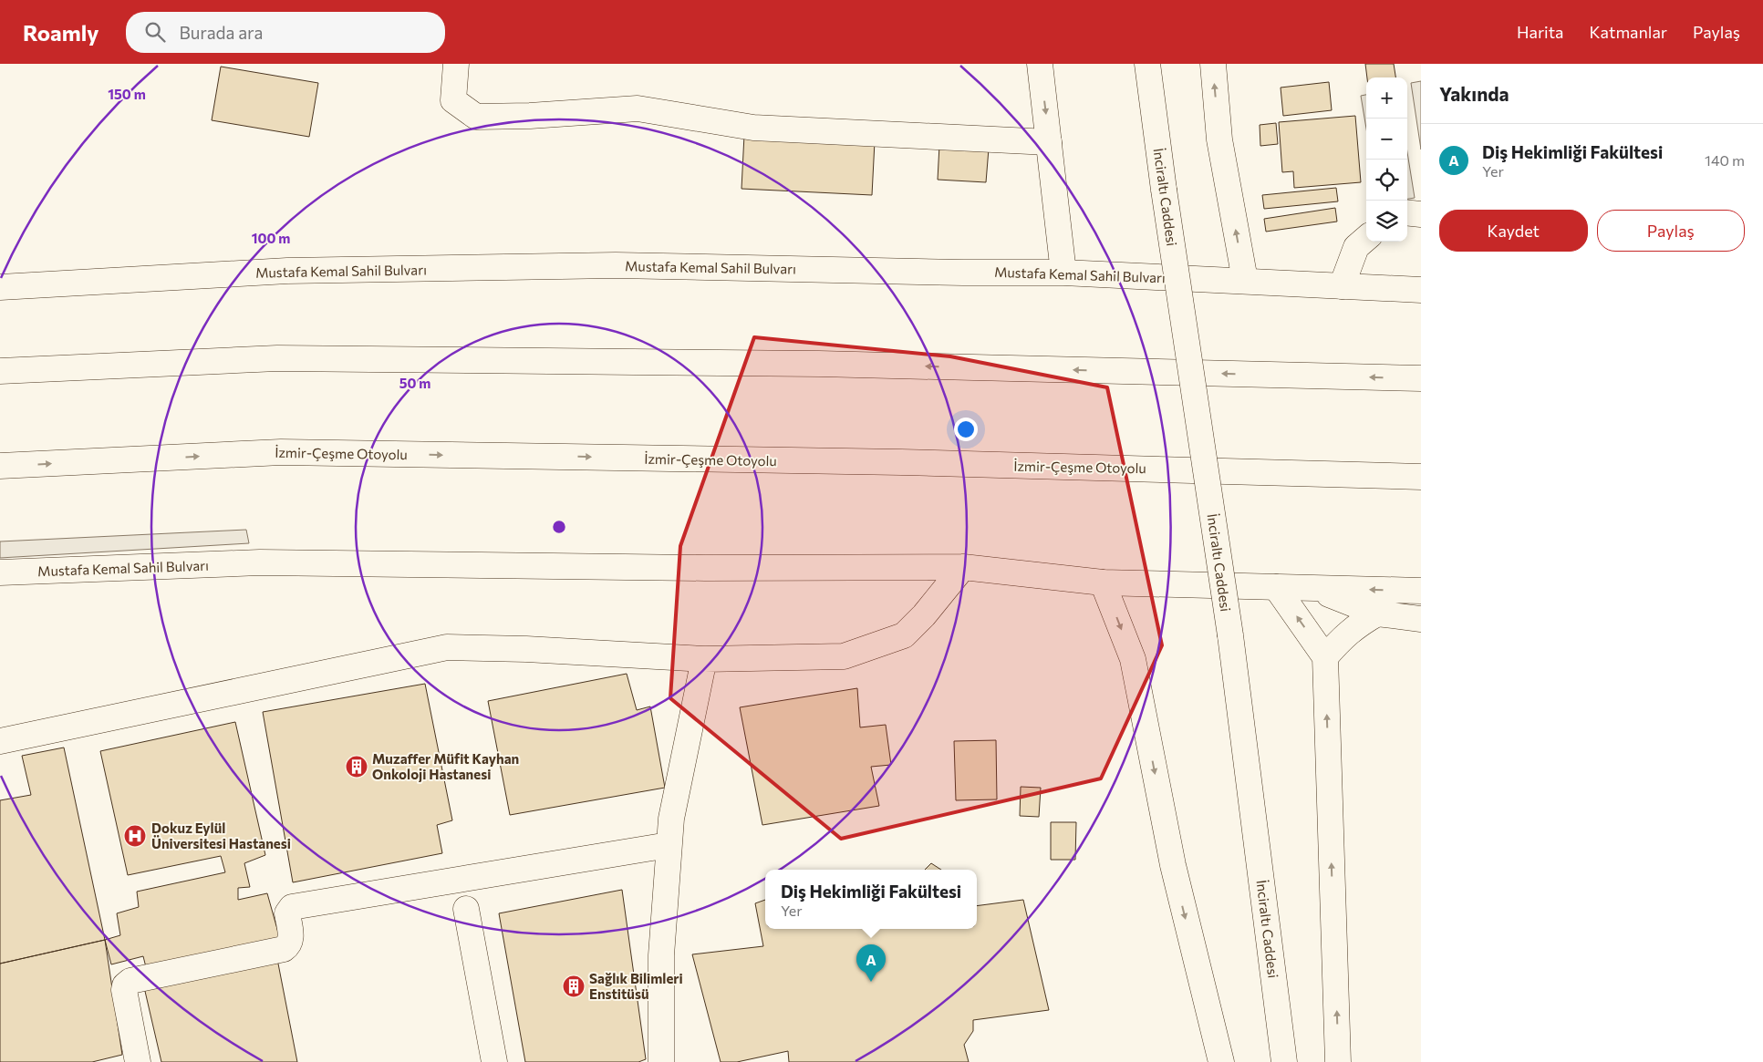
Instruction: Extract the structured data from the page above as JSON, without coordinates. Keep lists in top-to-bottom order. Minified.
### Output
{"streets":{"main road":["İnciraltı Caddesi","Mustafa Kemal Sahil Bulvarı","İzmir-Çeşme Otoyolu"]},"places":{"building":["Muzaffer Müfit Kayhan Onkoloji Hastanesi","Sağlık Bilimleri Enstitüsü"],"hospital":["Dokuz Eylül Üniversitesi Hastanesi"]},"page":{"header":"Roamly","search":"Burada ara","nav":["Harita","Katmanlar","Paylaş"],"heading":"Yakında","map_buttons":["+","−"],"list":[{"mark":"A","name":"Diş Hekimliği Fakültesi","note":"Yer","value":"140 m"}],"buttons":["Kaydet","Paylaş"],"popup":["Diş Hekimliği Fakültesi","Yer"],"pins":"A"},"rings":["150 m","100 m","50 m"]}
